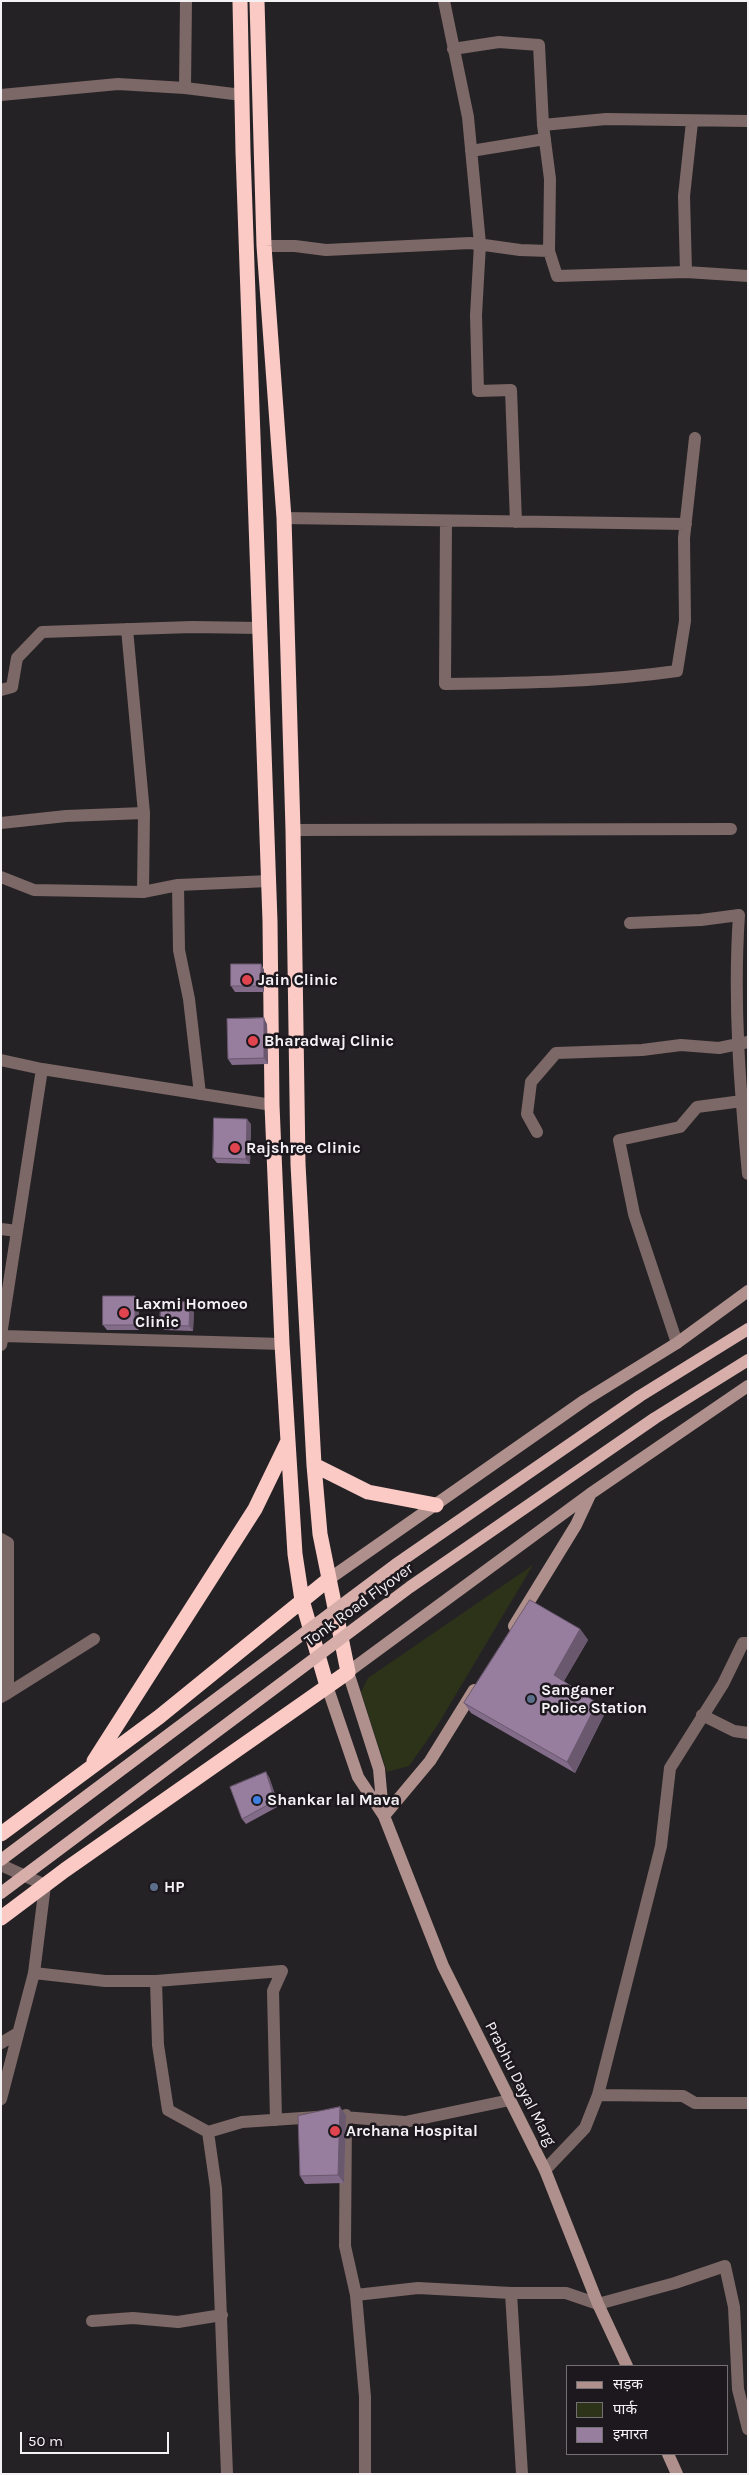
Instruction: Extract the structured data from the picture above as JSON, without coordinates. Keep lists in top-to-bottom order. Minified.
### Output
{"streets":{"main road":["Tonk Road Flyover"],"street":["Prabhu Dayal Marg"]},"places":["Jain Clinic","Bharadwaj Clinic","Rajshree Clinic","Laxmi Homoeo Clinic","Sanganer Police Station","Shankar lal Mava","HP","Archana Hospital"],"legend":["सड़क","पार्क","इमारत"],"scale_bar":"50 m"}
